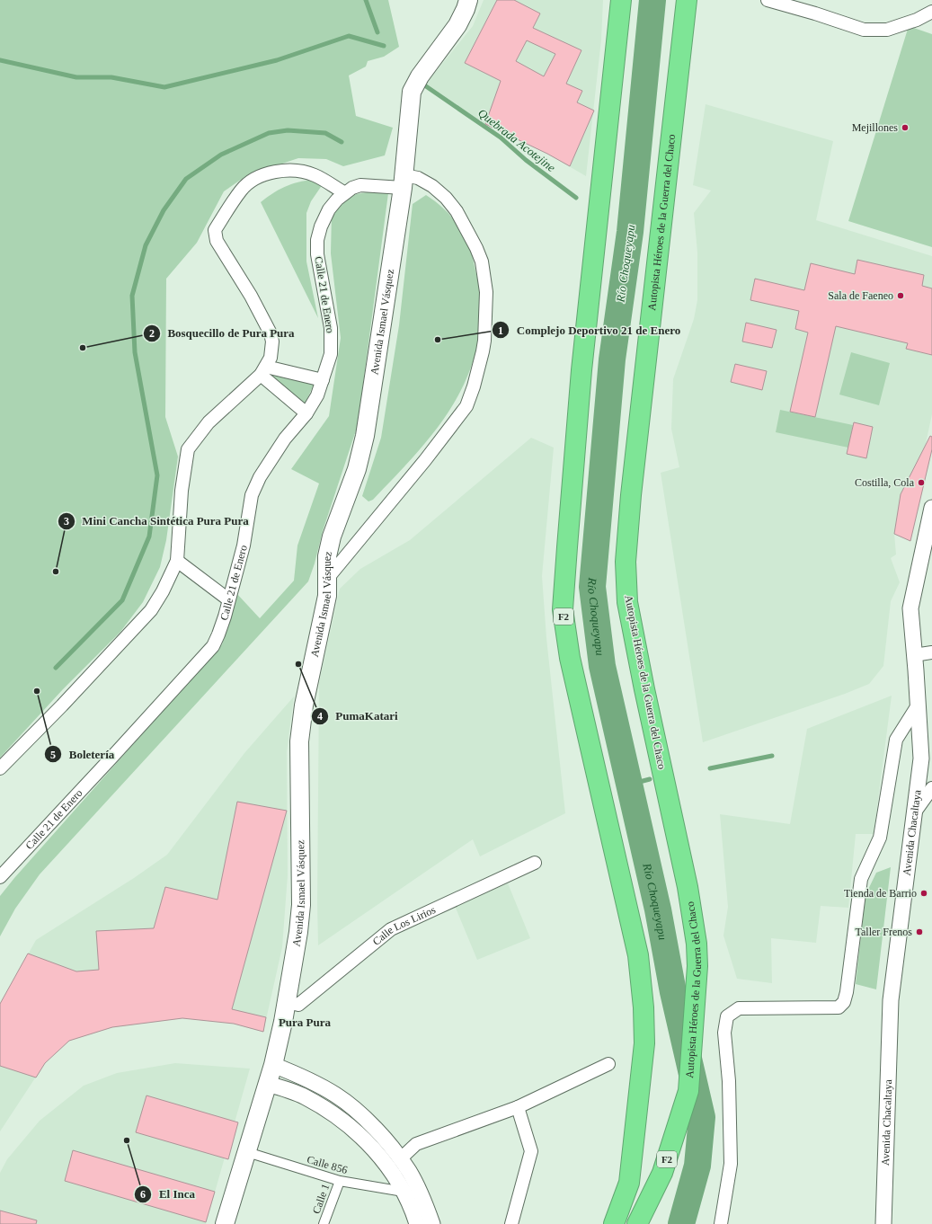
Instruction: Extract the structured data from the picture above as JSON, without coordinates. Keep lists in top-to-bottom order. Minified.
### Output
{"streets":{"highway":["Autopista Héroes de la Guerra del Chaco","F2"],"main road":["Avenida Ismael Vásquez"],"street":["Calle 21 de Enero","Avenida Chacaltaya","Calle Los Lirios","Calle 856","Calle 1"]},"crossings":[["Calle 21 de Enero","Avenida Ismael Vásquez"],["Avenida Ismael Vásquez","Calle Los Lirios"],["Avenida Ismael Vásquez","Calle 856"],["Calle 856","Calle 1"]],"districts":["Pura Pura"],"water":["Quebrada Acotejine","Río Choqueyapu"],"places":["Mejillones","Sala de Faeneo","Complejo Deportivo 21 de Enero","Bosquecillo de Pura Pura","Costilla, Cola","Mini Cancha Sintética Pura Pura","PumaKatari","Boletería","Tienda de Barrio","Taller Frenos","El Inca"]}
